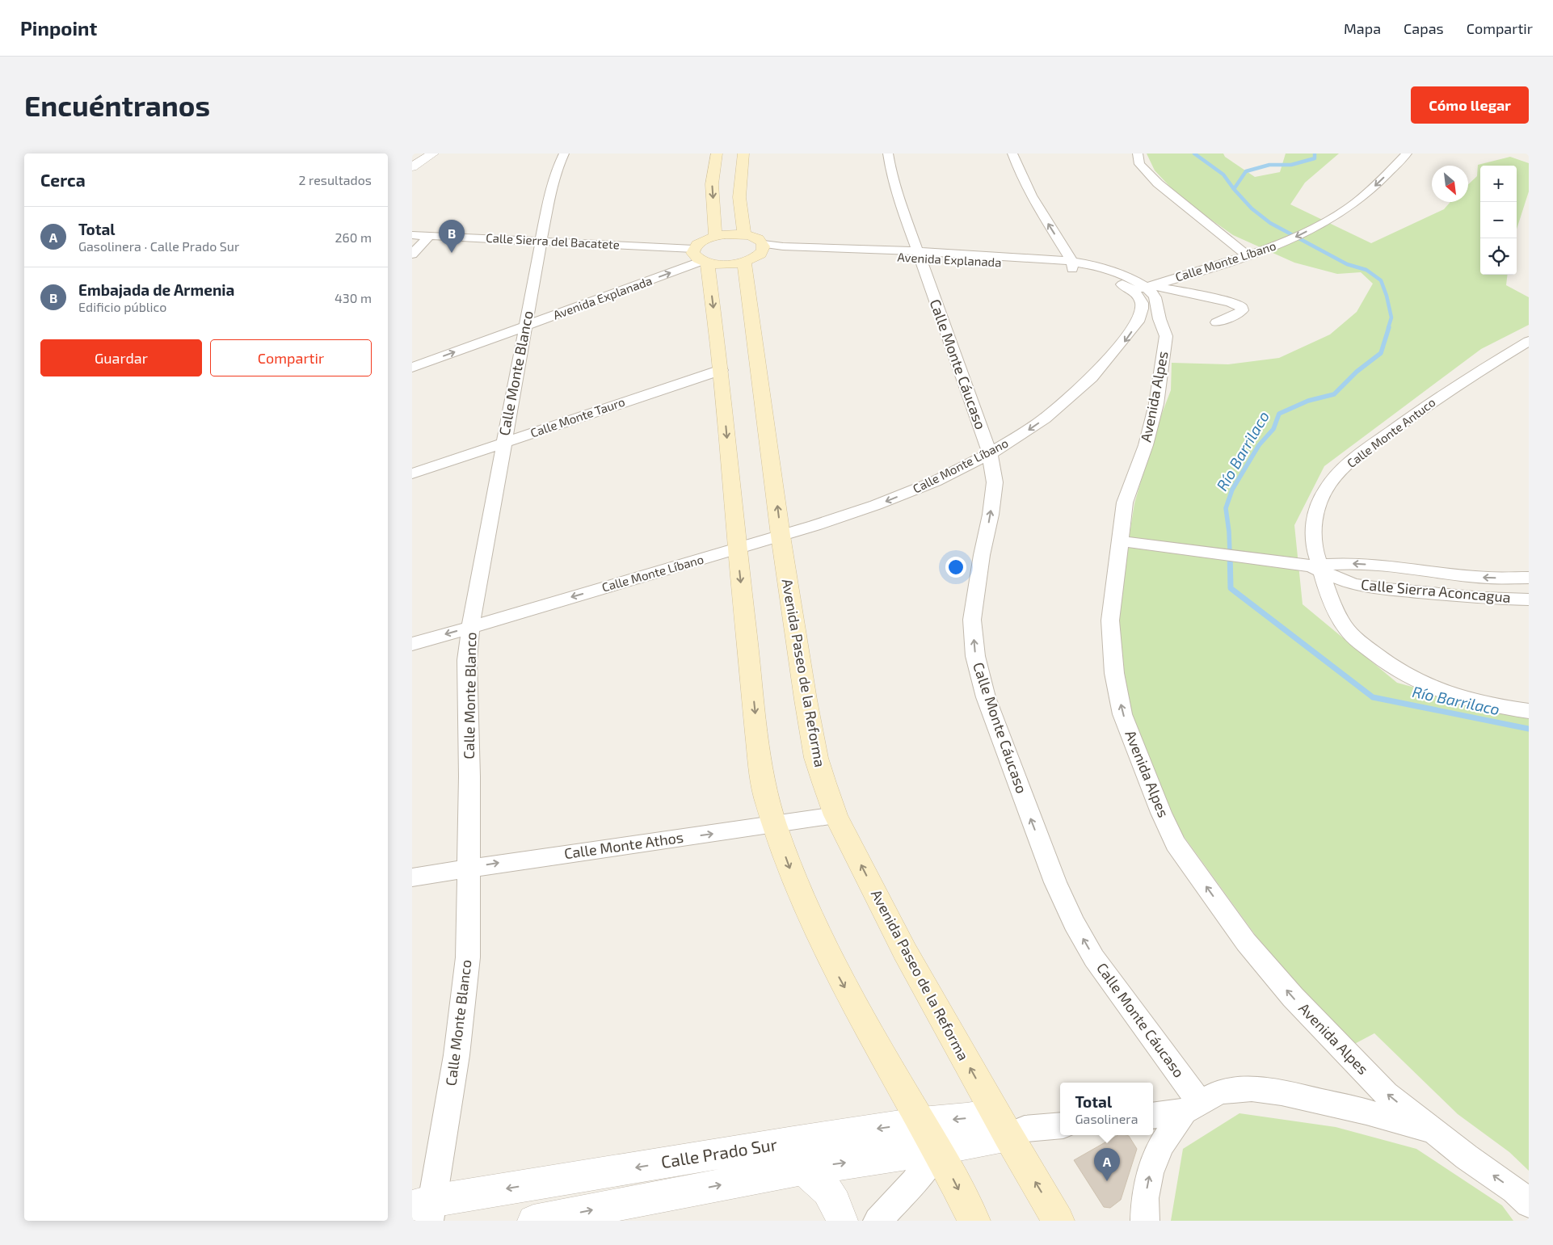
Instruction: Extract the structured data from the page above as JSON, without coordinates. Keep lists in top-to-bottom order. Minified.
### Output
{"streets":{"main road":["Avenida Paseo de la Reforma"],"street":["Calle Sierra del Bacatete","Avenida Explanada","Calle Monte Líbano","Calle Monte Cáucaso","Calle Monte Blanco","Avenida Alpes","Calle Monte Tauro","Calle Monte Antuco","Calle Sierra Aconcagua","Calle Monte Athos","Calle Prado Sur"]},"crossings":[["Calle Sierra del Bacatete","Avenida Explanada"],["Calle Sierra del Bacatete","Calle Monte Blanco"],["Avenida Explanada","Calle Monte Cáucaso"],["Avenida Explanada","Calle Monte Blanco"],["Avenida Explanada","Avenida Paseo de la Reforma"],["Calle Monte Líbano","Calle Monte Cáucaso"],["Calle Monte Líbano","Calle Monte Blanco"],["Calle Monte Líbano","Avenida Alpes"],["Calle Monte Líbano","Avenida Paseo de la Reforma"],["Calle Monte Blanco","Calle Monte Tauro"],["Calle Monte Blanco","Calle Monte Athos"],["Calle Monte Blanco","Calle Prado Sur"],["Avenida Alpes","Calle Sierra Aconcagua"],["Calle Monte Antuco","Calle Sierra Aconcagua"],["Avenida Paseo de la Reforma","Calle Monte Athos"],["Avenida Paseo de la Reforma","Calle Prado Sur"]],"one_way":["Calle Monte Líbano","Calle Monte Cáucaso","Avenida Alpes","Calle Monte Athos"],"water":["Río Barrilaco"],"north":"bottom right","page":{"header":"Pinpoint","nav":["Mapa","Capas","Compartir"],"buttons":["Cómo llegar",["Guardar","Compartir"]],"title":"Encuéntranos","heading":["Cerca","2 resultados"],"map_buttons":["+","−"],"list":[{"mark":"A","name":"Total","note":"Gasolinera · Calle Prado Sur","value":"260 m"},{"mark":"B","name":"Embajada de Armenia","note":"Edificio público","value":"430 m"}],"pins":["B","A"],"popup":["Total","Gasolinera"]}}
